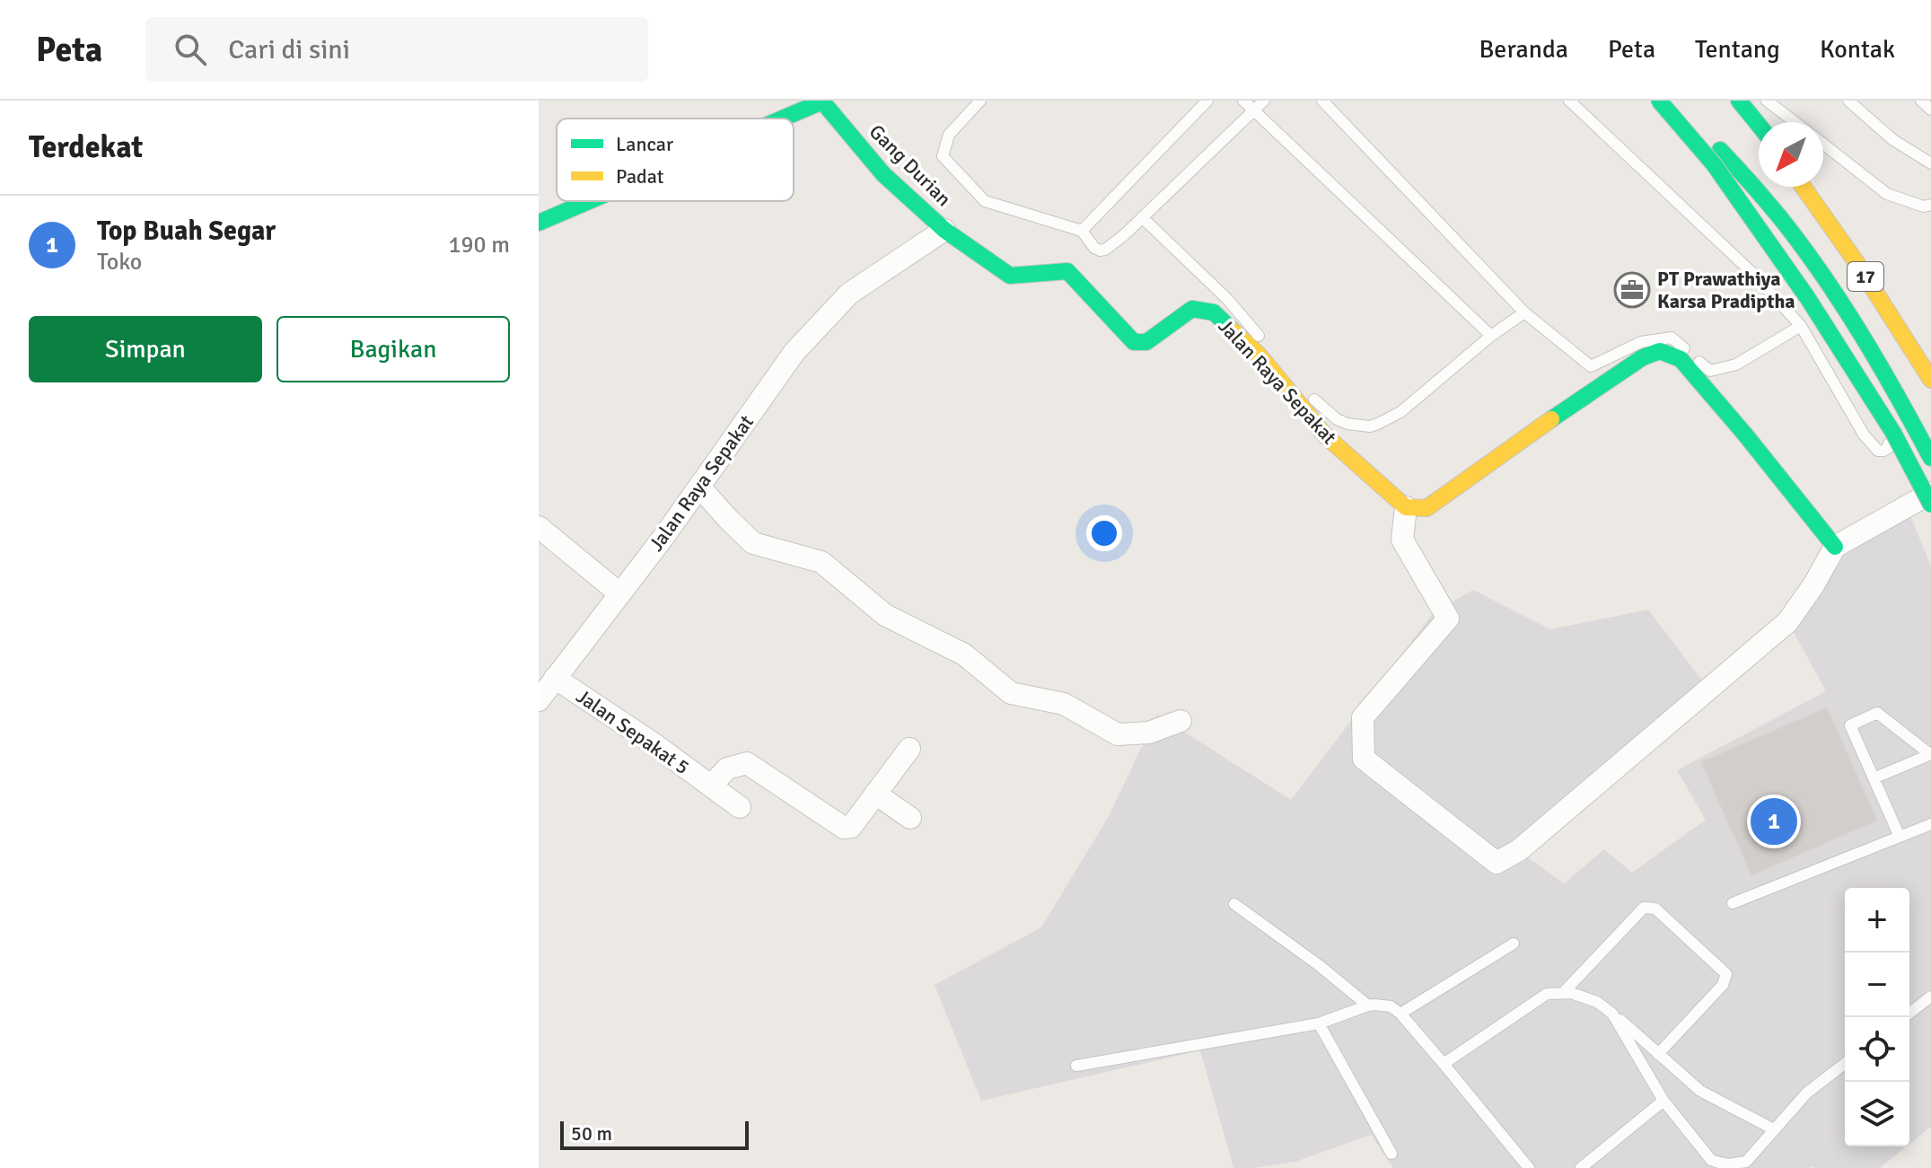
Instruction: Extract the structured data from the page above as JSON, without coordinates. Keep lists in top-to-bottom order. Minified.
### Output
{"streets":{"main road":["Gang Durian","17","Jalan Raya Sepakat"],"street":["Jalan Sepakat 5"]},"crossings":[["Gang Durian","Jalan Raya Sepakat"],["Jalan Raya Sepakat","Jalan Sepakat 5"]],"places":{"office":["PT Prawathiya Karsa Pradiptha"]},"legend":["Lancar","Padat"],"scale_bar":"50 m","north":"bottom left","page":{"header":"Peta","search":"Cari di sini","nav":["Beranda","Peta","Tentang","Kontak"],"heading":"Terdekat","list":[{"mark":"1","name":"Top Buah Segar","note":"Toko","value":"190 m"}],"buttons":["Simpan","Bagikan"],"pins":"1","map_buttons":["+","−"],"scale":"50 m"}}
